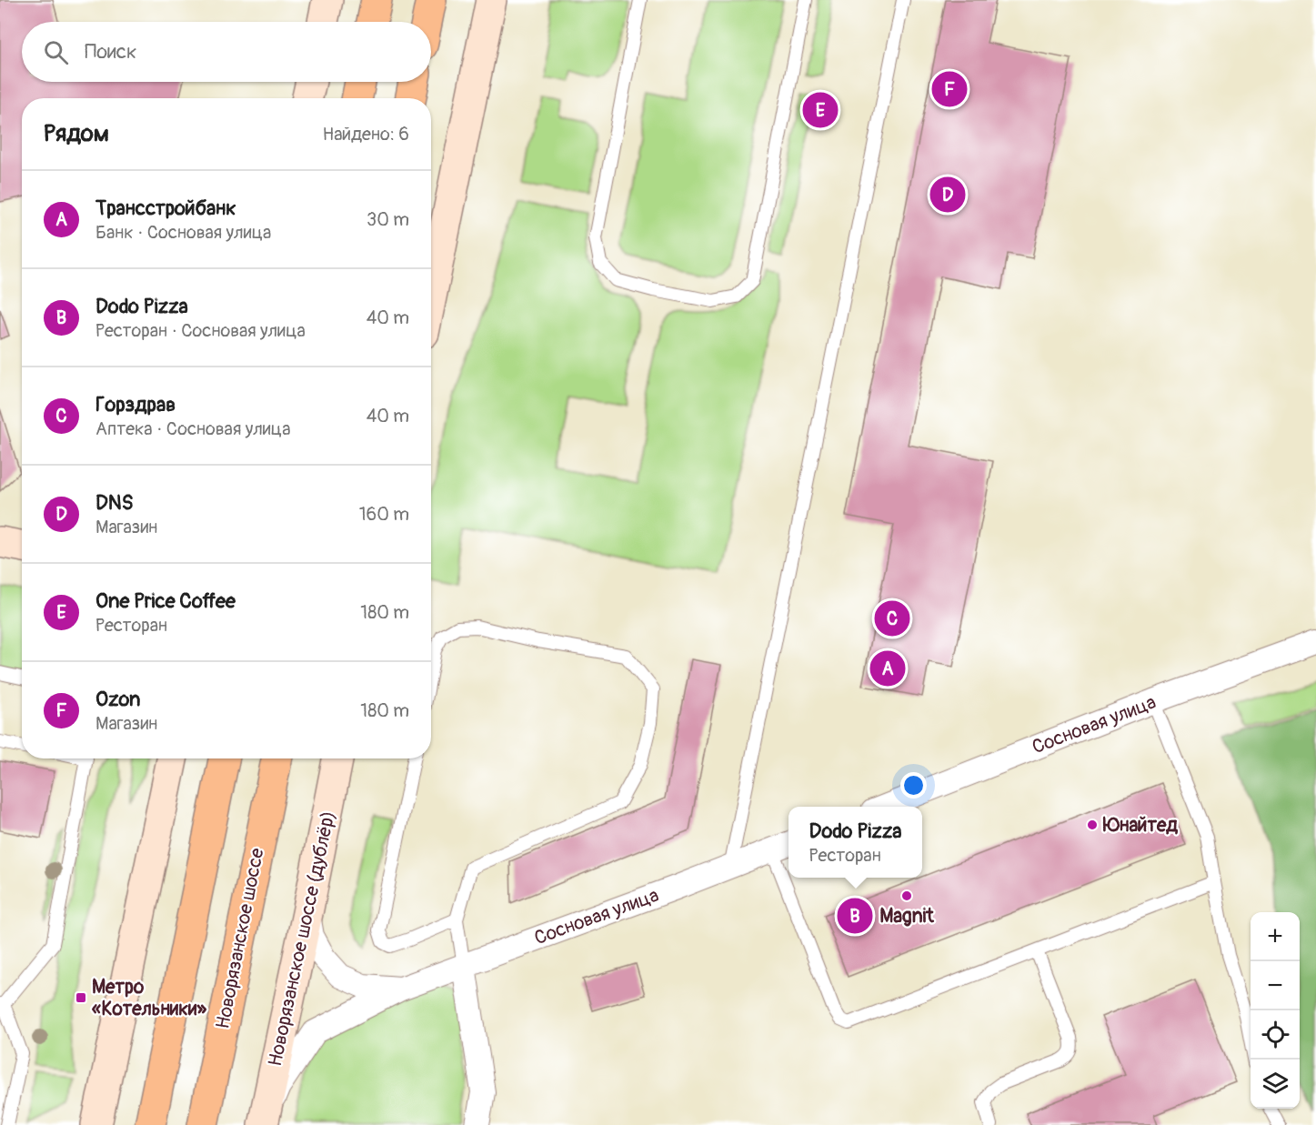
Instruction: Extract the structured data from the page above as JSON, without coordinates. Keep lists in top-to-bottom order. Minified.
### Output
{"streets":{"highway":["Новорязанское шоссе"],"main road":["Новорязанское шоссе (дублёр)"],"street":["Сосновая улица"]},"crossings":[["Сосновая улица","Новорязанское шоссе (дублёр)"]],"places":{"other":["Юнайтед","Magnit"],"transit":["Метро «Котельники»"]},"page":{"search":"Поиск","pins":["F","E","D","C","A","B"],"heading":["Рядом","Найдено: 6"],"list":[{"mark":"A","name":"Трансстройбанк","note":"Банк · Сосновая улица","value":"30 m"},{"mark":"B","name":"Dodo Pizza","note":"Ресторан · Сосновая улица","value":"40 m"},{"mark":"C","name":"Горздрав","note":"Аптека · Сосновая улица","value":"40 m"},{"mark":"D","name":"DNS","note":"Магазин","value":"160 m"},{"mark":"E","name":"One Price Coffee","note":"Ресторан","value":"180 m"},{"mark":"F","name":"Ozon","note":"Магазин","value":"180 m"}],"popup":["Dodo Pizza","Ресторан"],"map_buttons":["+","−"]}}
